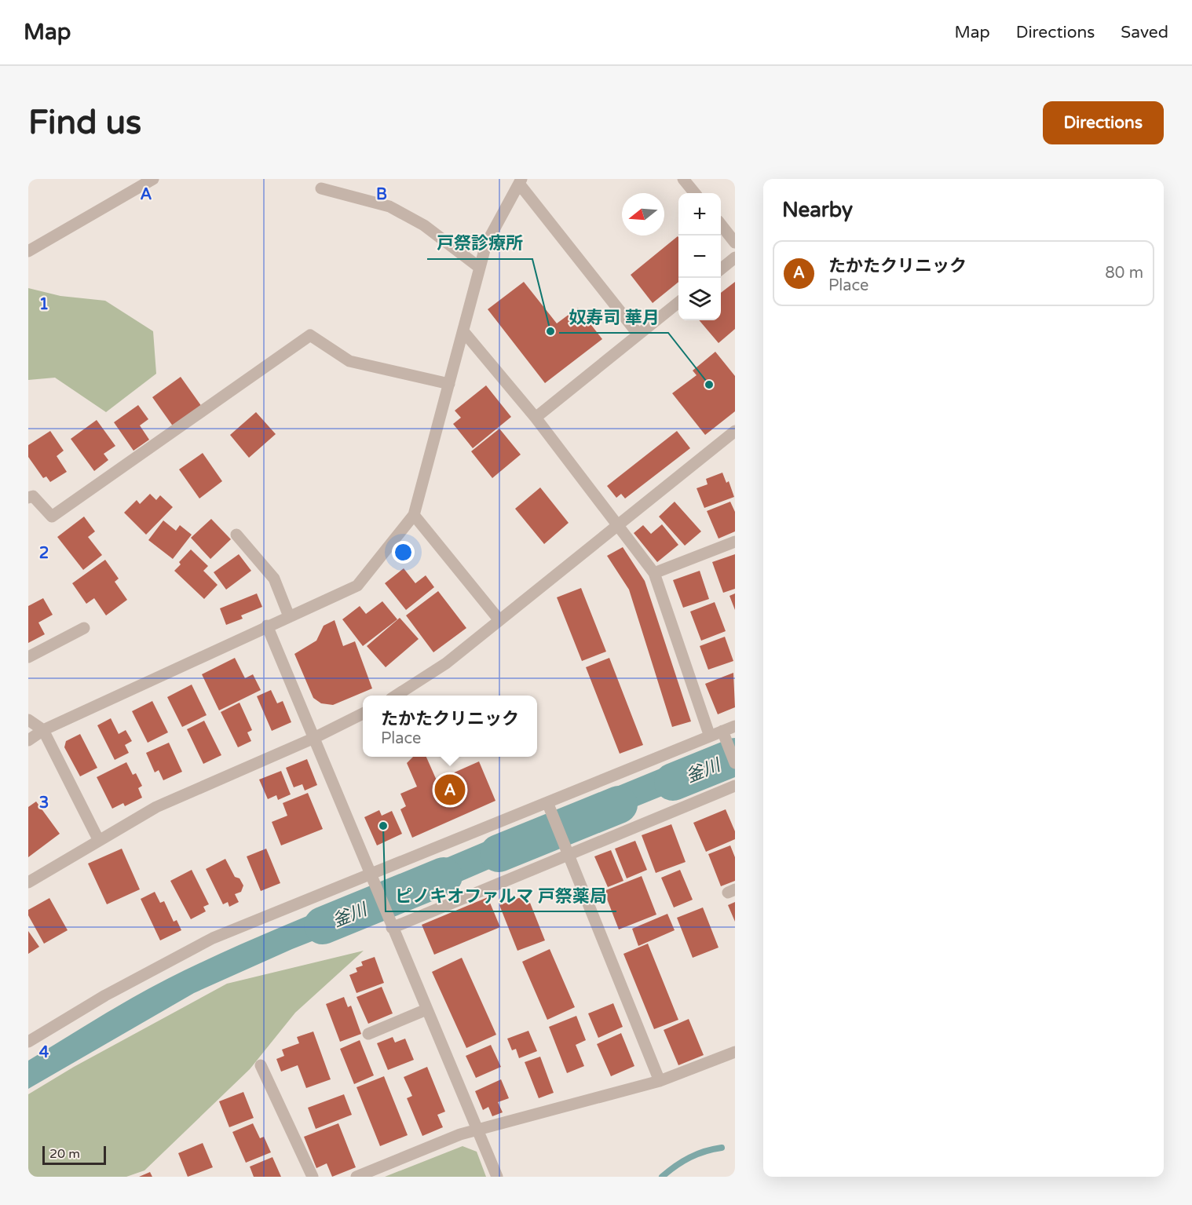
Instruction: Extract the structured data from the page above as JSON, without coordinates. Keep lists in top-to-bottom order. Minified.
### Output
{"water":["釜川"],"places":["戸祭診療所","奴寿司 華月","ピノキオファルマ 戸祭薬局"],"scale_bar":"20 m","north":"left","page":{"header":"Map","nav":["Map","Directions","Saved"],"buttons":"Directions","title":"Find us","heading":"Nearby","map_buttons":["+","−"],"list":[{"mark":"A","name":"たかたクリニック","note":"Place","value":"80 m"}],"popup":["たかたクリニック","Place"],"pins":"A","scale":"20 m"},"grid":{"columns":["A","B"],"rows":["1","2","3","4"]}}
